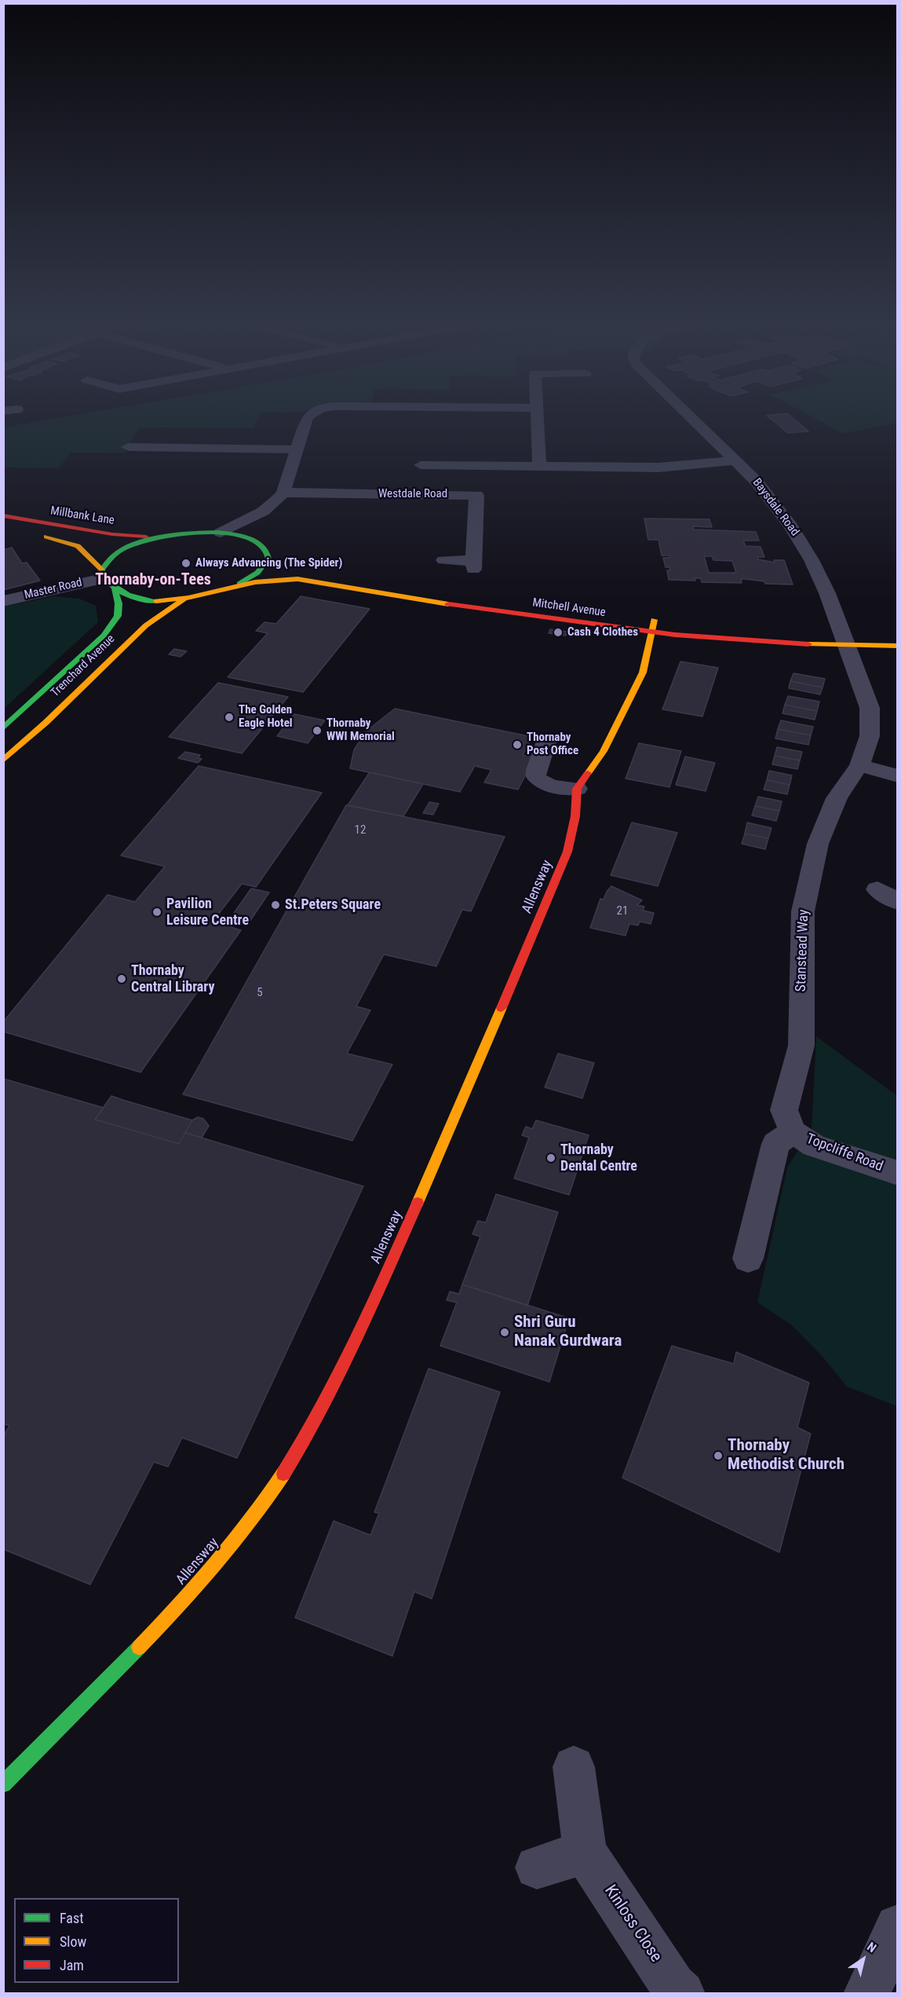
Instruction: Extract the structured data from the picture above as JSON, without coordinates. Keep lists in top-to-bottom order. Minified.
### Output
{"streets":{"street":["Westdale Road","Baysdale Road","Millbank Lane","Master Road","Mitchell Avenue","Trenchard Avenue","Allensway","Stanstead Way","Topcliffe Road","Kinloss Close"]},"crossings":[["Baysdale Road","Mitchell Avenue"],["Baysdale Road","Stanstead Way"],["Millbank Lane","Master Road"],["Millbank Lane","Mitchell Avenue"],["Millbank Lane","Trenchard Avenue"],["Master Road","Mitchell Avenue"],["Master Road","Trenchard Avenue"],["Mitchell Avenue","Trenchard Avenue"],["Mitchell Avenue","Stanstead Way"],["Stanstead Way","Topcliffe Road"]],"districts":["Thornaby-on-Tees"],"places":["Always Advancing (The Spider)","Cash 4 Clothes","The Golden Eagle Hotel","Thornaby WWI Memorial","Thornaby Post Office","St.Peters Square","Pavilion Leisure Centre","Thornaby Central Library","Thornaby Dental Centre","Shri Guru Nanak Gurdwara","Thornaby Methodist Church"],"house_numbers":["12","21","5"],"legend":["Fast","Slow","Jam"],"north":"top right"}
